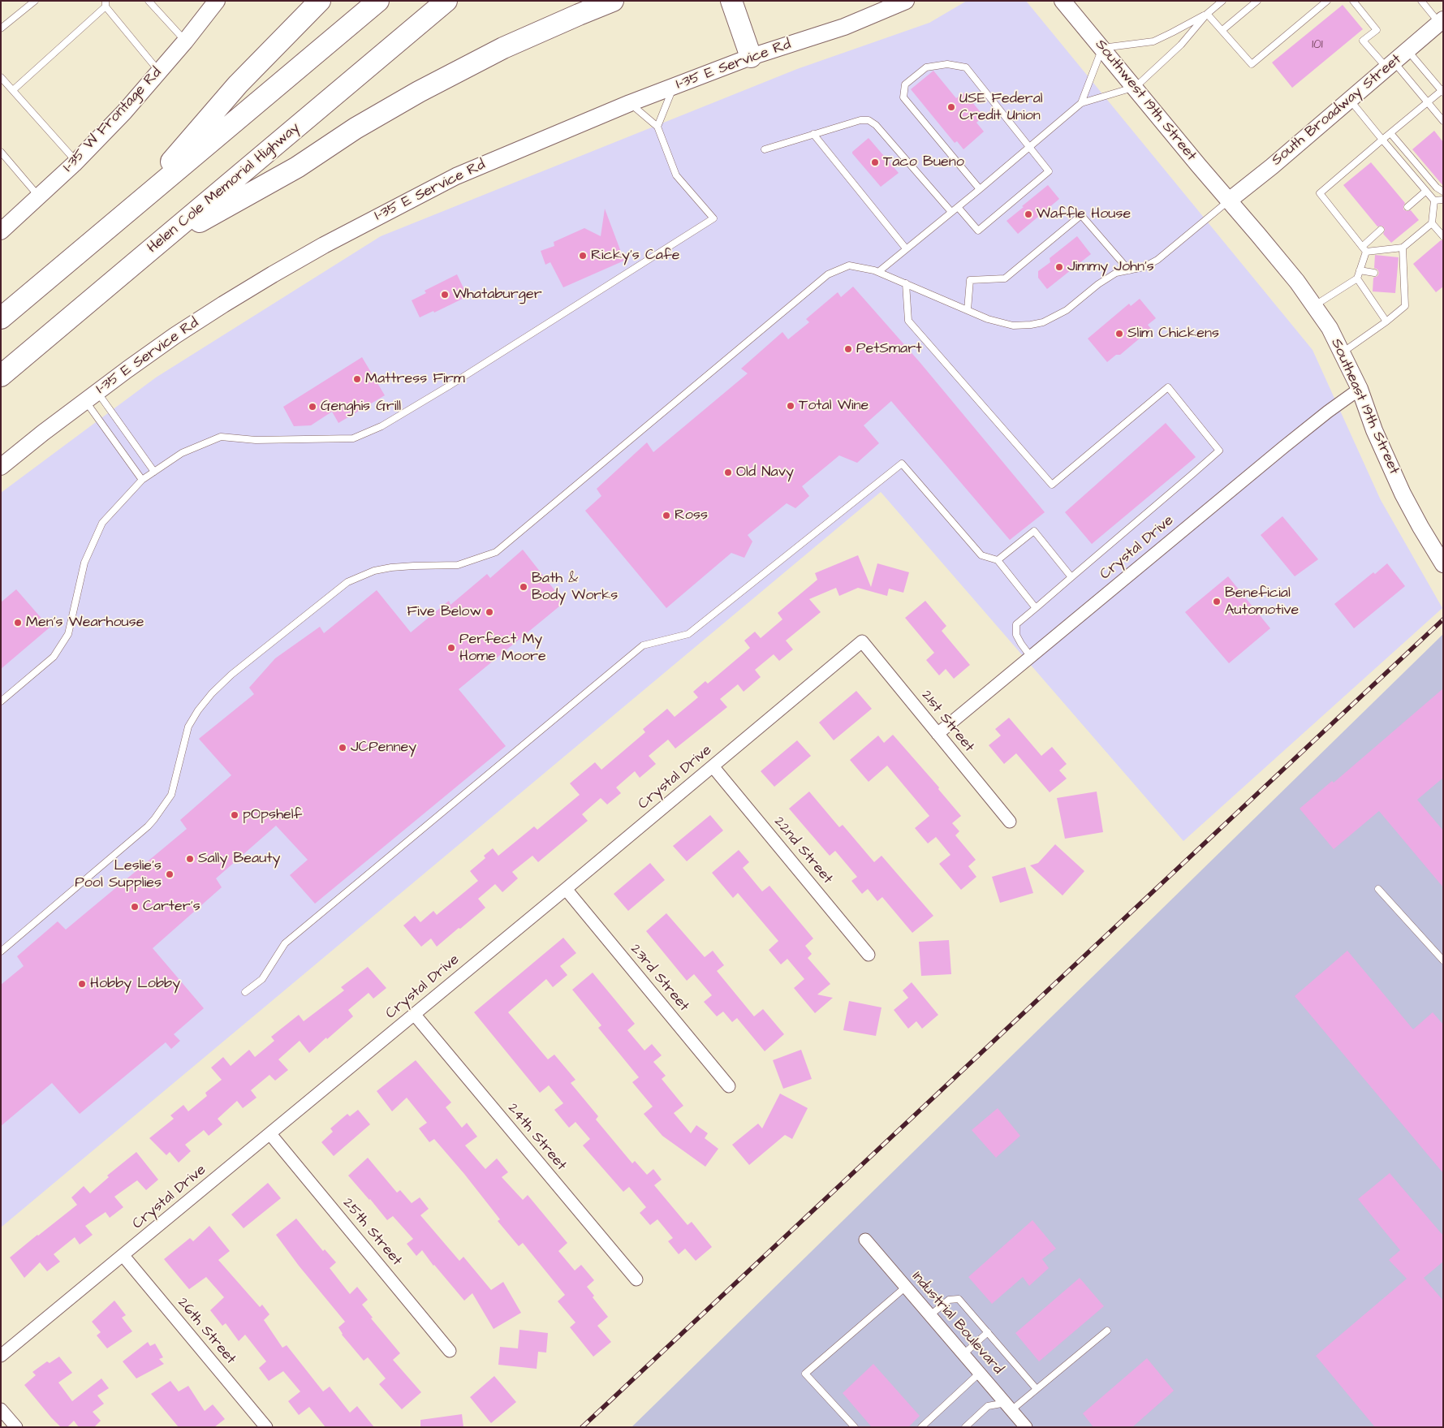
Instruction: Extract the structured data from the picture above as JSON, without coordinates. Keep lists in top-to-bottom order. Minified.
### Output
{"streets":{"highway":["Helen Cole Memorial Highway"],"street":["I-35 E Service Rd","Southwest 19th Street","South Broadway Street","I-35 W Frontage Rd","Southeast 19th Street","Crystal Drive","21st Street","22nd Street","23rd Street","24th Street","25th Street","Industrial Boulevard","26th Street"]},"crossings":[["Southwest 19th Street","South Broadway Street"],["Southwest 19th Street","Southeast 19th Street"],["South Broadway Street","Southeast 19th Street"],["Southeast 19th Street","Crystal Drive"],["Crystal Drive","21st Street"],["Crystal Drive","22nd Street"],["Crystal Drive","23rd Street"],["Crystal Drive","24th Street"],["Crystal Drive","25th Street"],["Crystal Drive","26th Street"]],"places":["USE Federal Credit Union","Taco Bueno","Waffle House","Ricky's Cafe","Jimmy John's","Whataburger","Slim Chickens","PetSmart","Mattress Firm","Total Wine","Genghis Grill","Old Navy","Ross","Bath & Body Works","Beneficial Automotive","Five Below","Men's Wearhouse","Perfect My Home Moore","JCPenney","pOpshelf","Sally Beauty","Leslie's Pool Supplies","Carter's","Hobby Lobby"],"house_numbers":["101"]}
